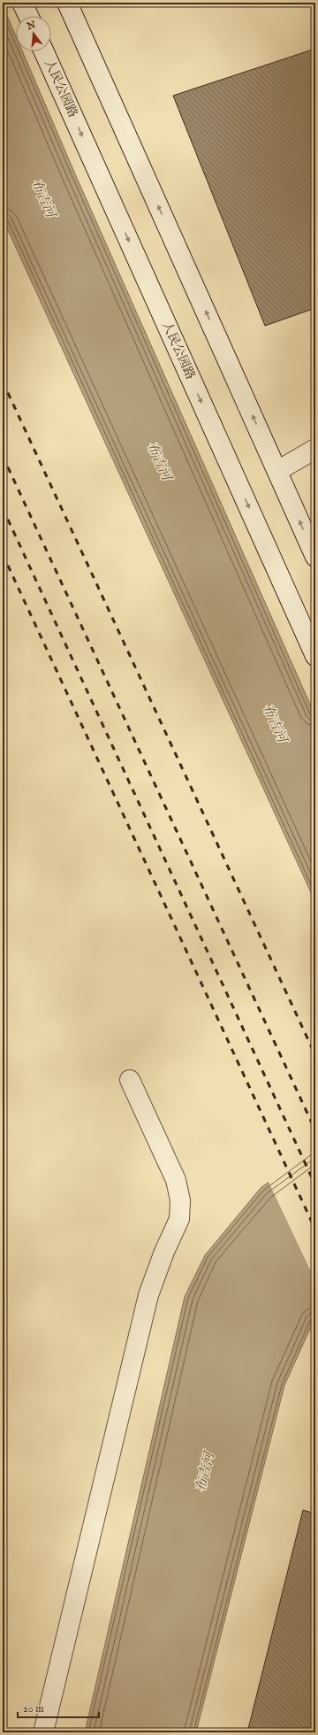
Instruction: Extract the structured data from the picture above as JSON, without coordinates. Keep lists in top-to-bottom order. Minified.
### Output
{"streets":{"main road":["人民公园路"]},"water":["布吉河"],"scale_bar":"20 m","north":"top"}
